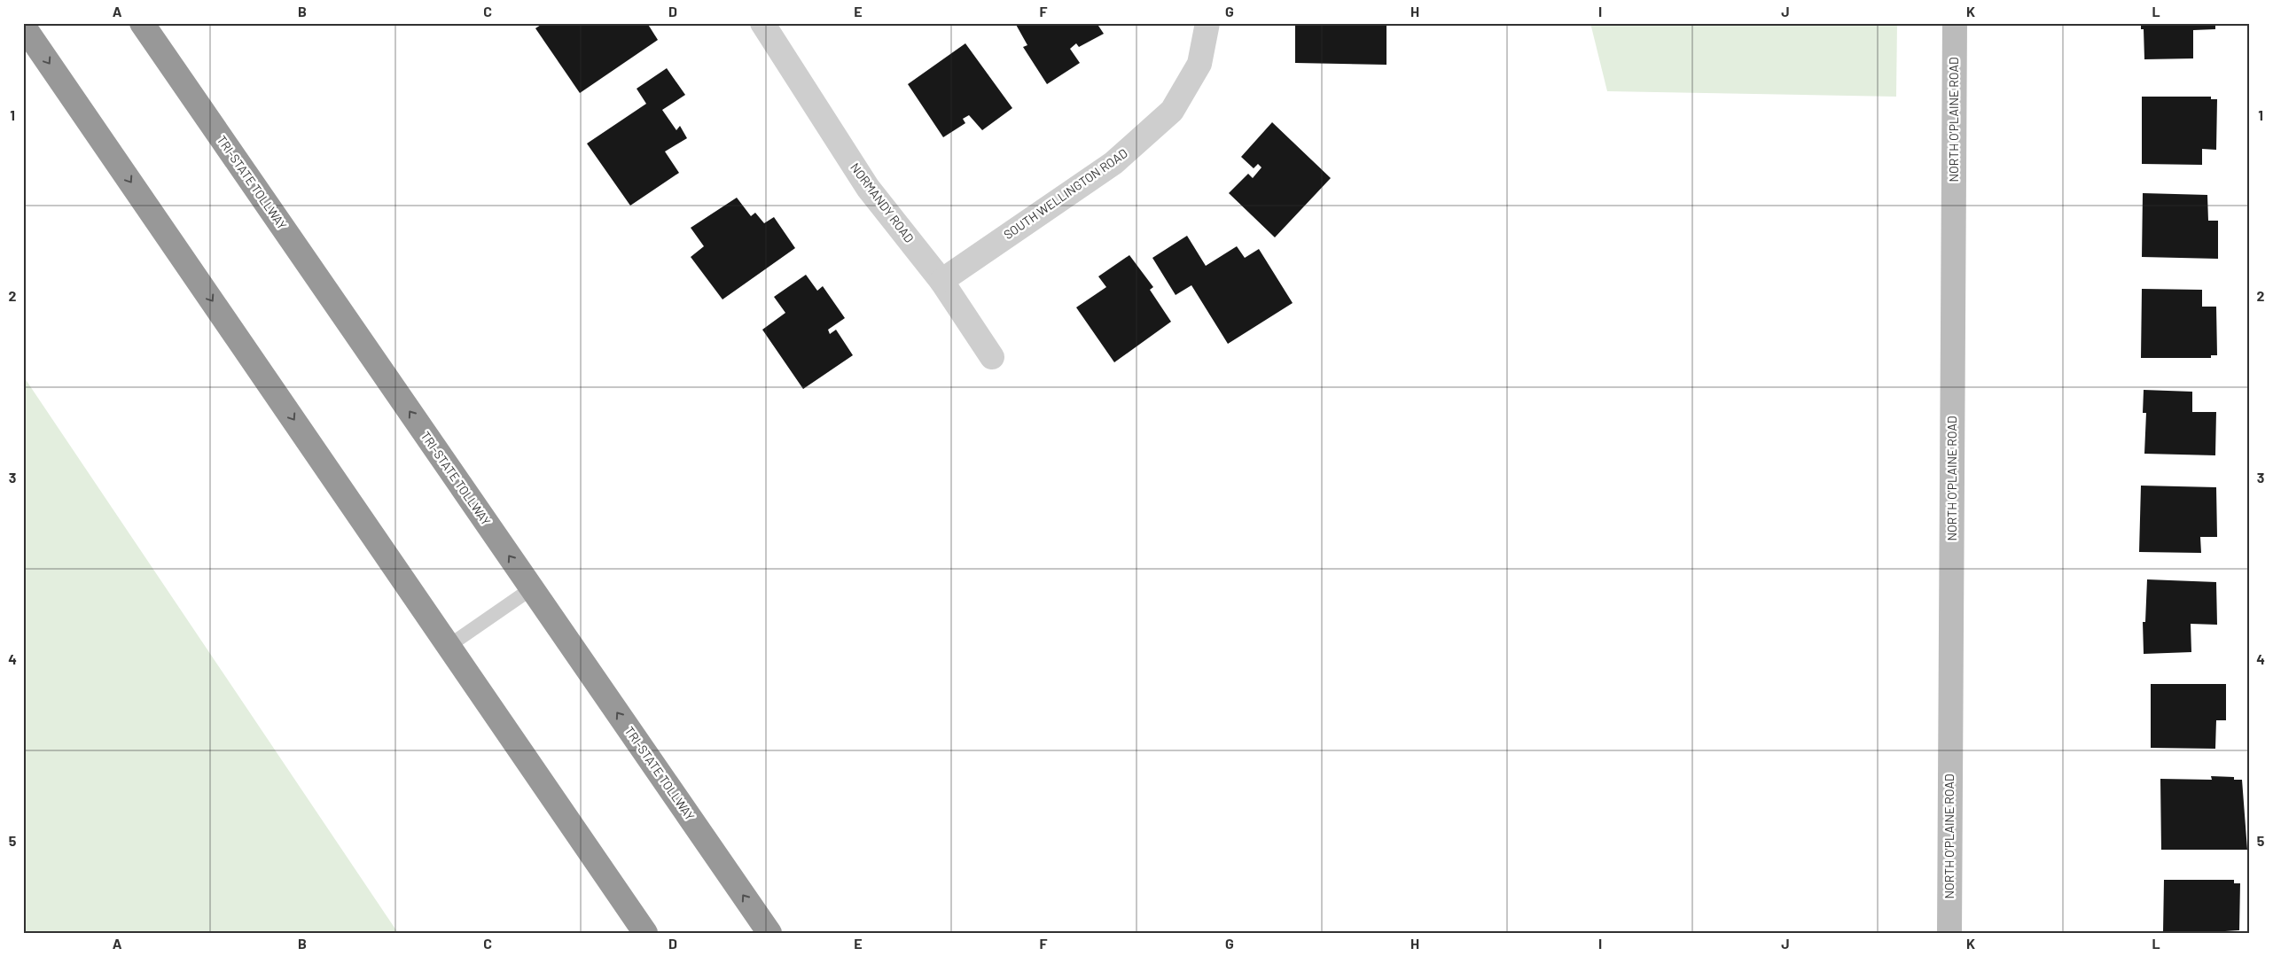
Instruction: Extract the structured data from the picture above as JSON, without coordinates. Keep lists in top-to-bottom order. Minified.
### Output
{"streets":{"highway":["TRI-STATE TOLLWAY"],"main road":["NORTH O'PLAINE ROAD"],"street":["SOUTH WELLINGTON ROAD","NORMANDY ROAD"]},"crossings":[["SOUTH WELLINGTON ROAD","NORMANDY ROAD"]],"grid":{"columns":["A","B","C","D","E","F","G","H","I","J","K","L"],"rows":["1","2","3","4","5"]}}
